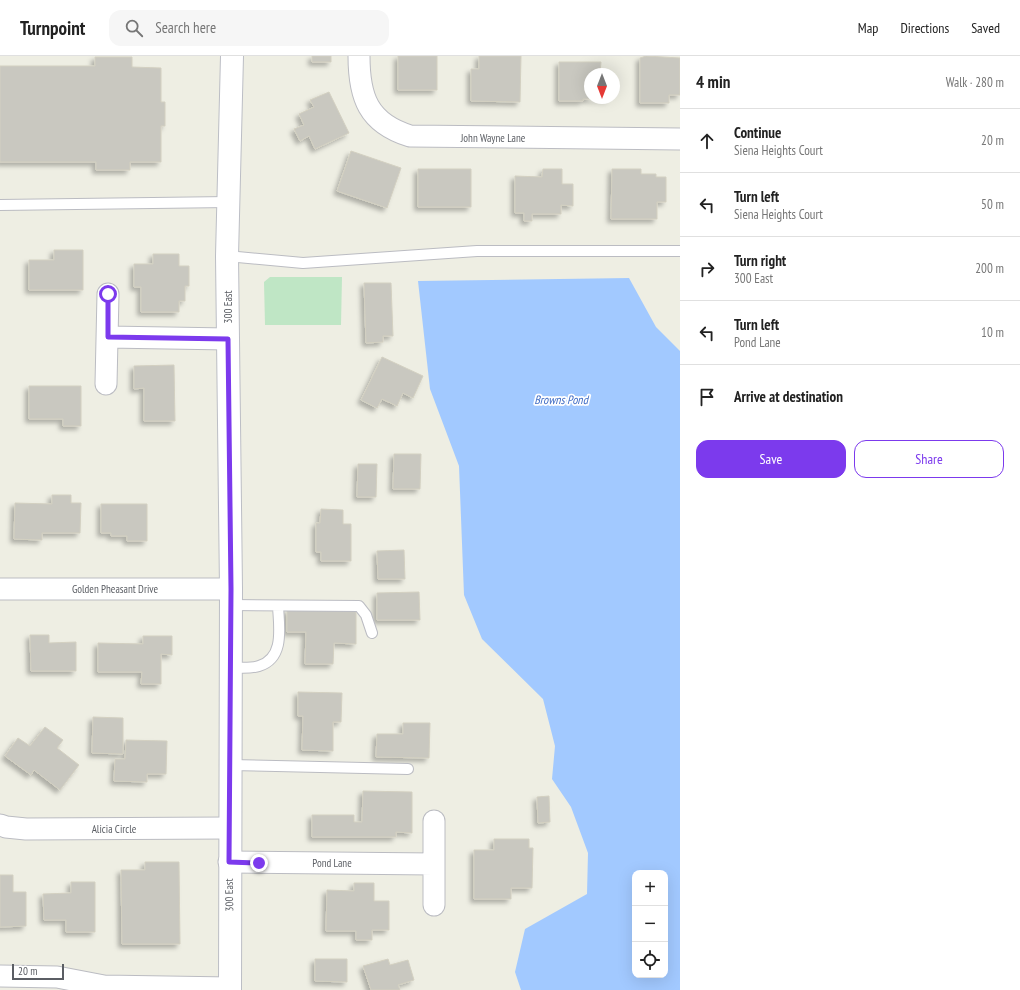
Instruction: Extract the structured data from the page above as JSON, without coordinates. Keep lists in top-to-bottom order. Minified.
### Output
{"streets":{"main road":["300 East"],"street":["John Wayne Lane","Golden Pheasant Drive","Alicia Circle","Pond Lane"]},"crossings":[["300 East","Golden Pheasant Drive"],["300 East","Alicia Circle"],["300 East","Pond Lane"]],"water":["Browns Pond"],"scale_bar":"20 m","north":"bottom","page":{"header":"Turnpoint","search":"Search here","nav":["Map","Directions","Saved"],"heading":["4 min","Walk · 280 m"],"list":[["Continue","Siena Heights Court","20 m"],["Turn left","Siena Heights Court","50 m"],["Turn right","300 East","200 m"],["Turn left","Pond Lane","10 m"],"Arrive at destination"],"buttons":["Save","Share"],"map_buttons":["+","−"],"scale":"20 m"}}
